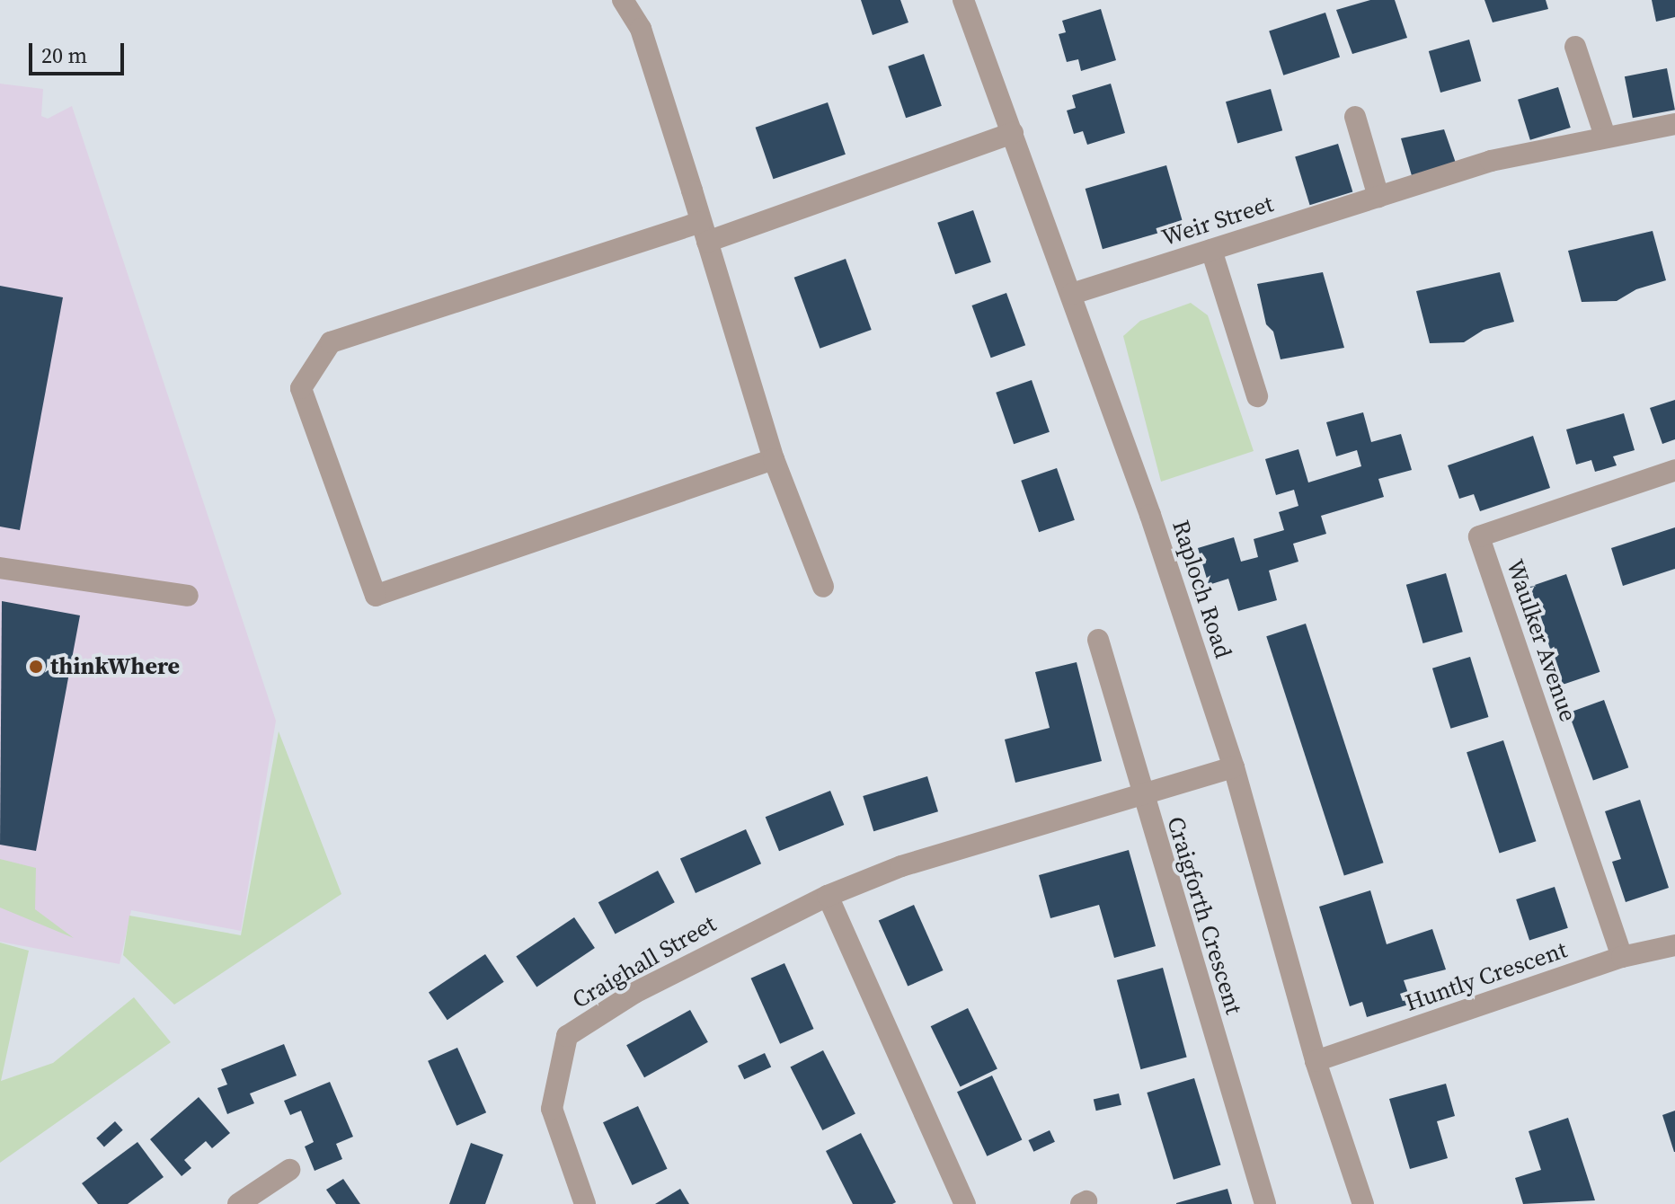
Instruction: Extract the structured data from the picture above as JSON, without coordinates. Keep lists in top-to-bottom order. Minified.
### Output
{"streets":{"street":["Weir Street","Raploch Road","Waulker Avenue","Craigforth Crescent","Craighall Street","Huntly Crescent"]},"crossings":[["Weir Street","Raploch Road"],["Raploch Road","Craighall Street"],["Raploch Road","Huntly Crescent"],["Waulker Avenue","Huntly Crescent"],["Craigforth Crescent","Craighall Street"]],"places":["thinkWhere"],"scale_bar":"20 m"}
